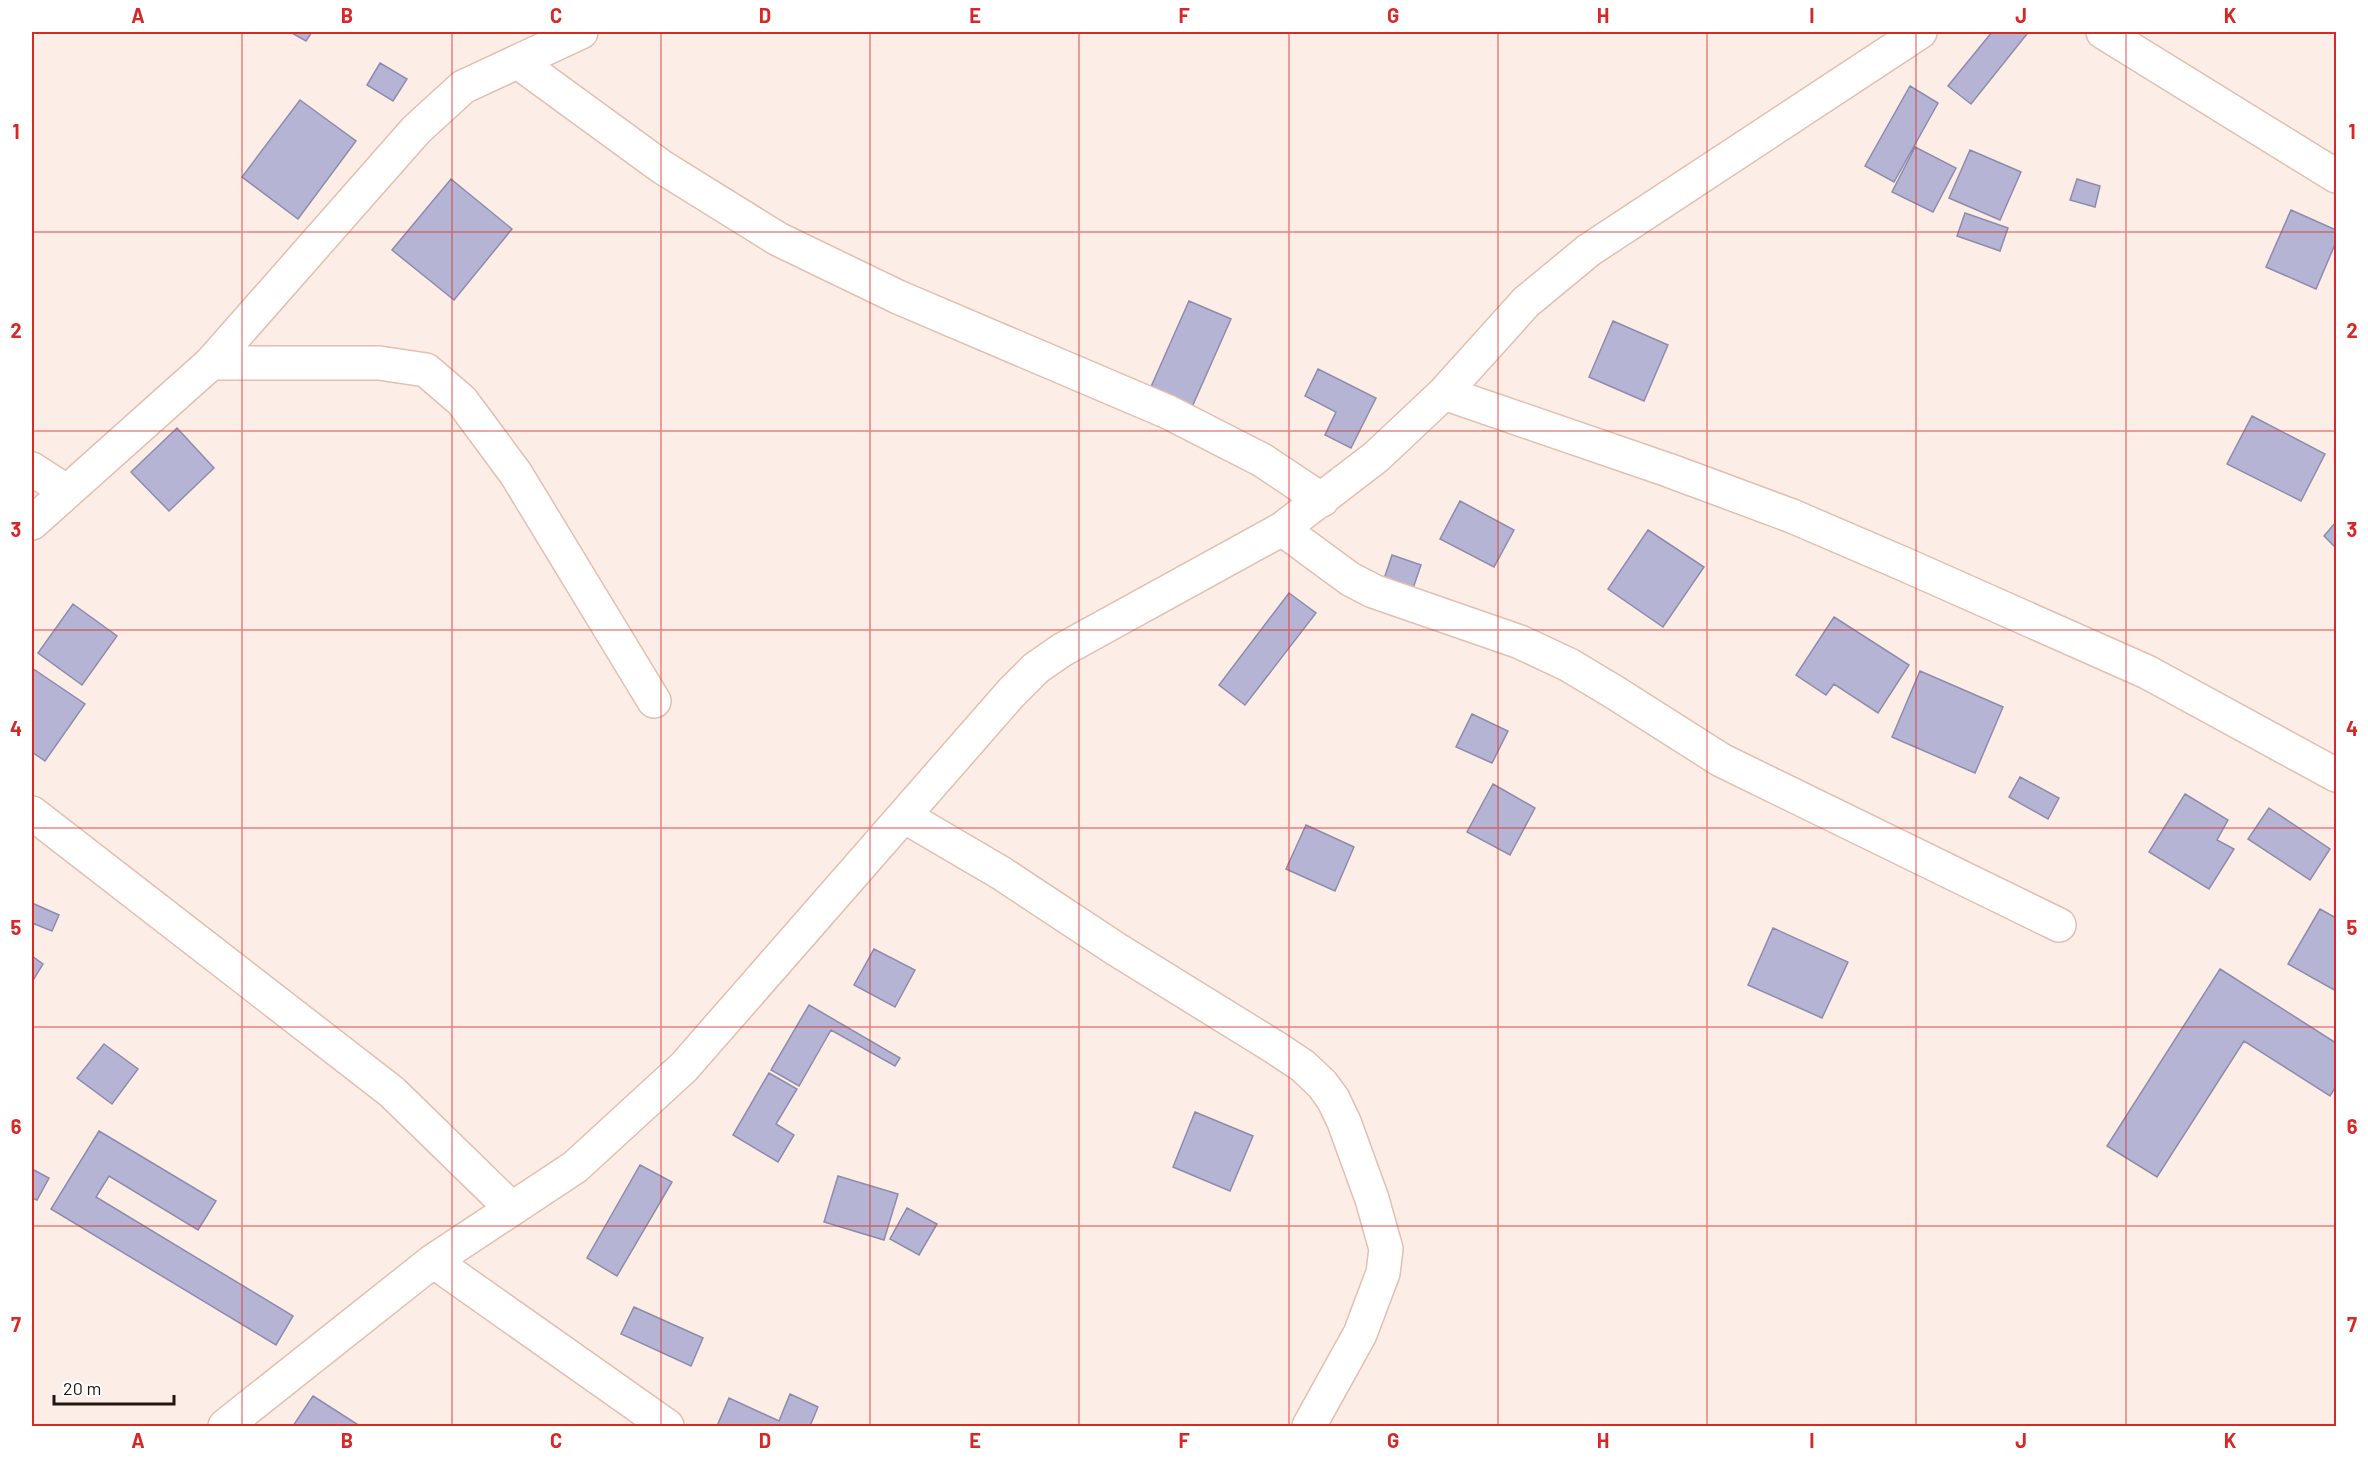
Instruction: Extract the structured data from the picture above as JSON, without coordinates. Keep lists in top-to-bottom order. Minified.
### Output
{"scale_bar":"20 m","grid":{"columns":["A","B","C","D","E","F","G","H","I","J","K"],"rows":["1","2","3","4","5","6","7"]}}
